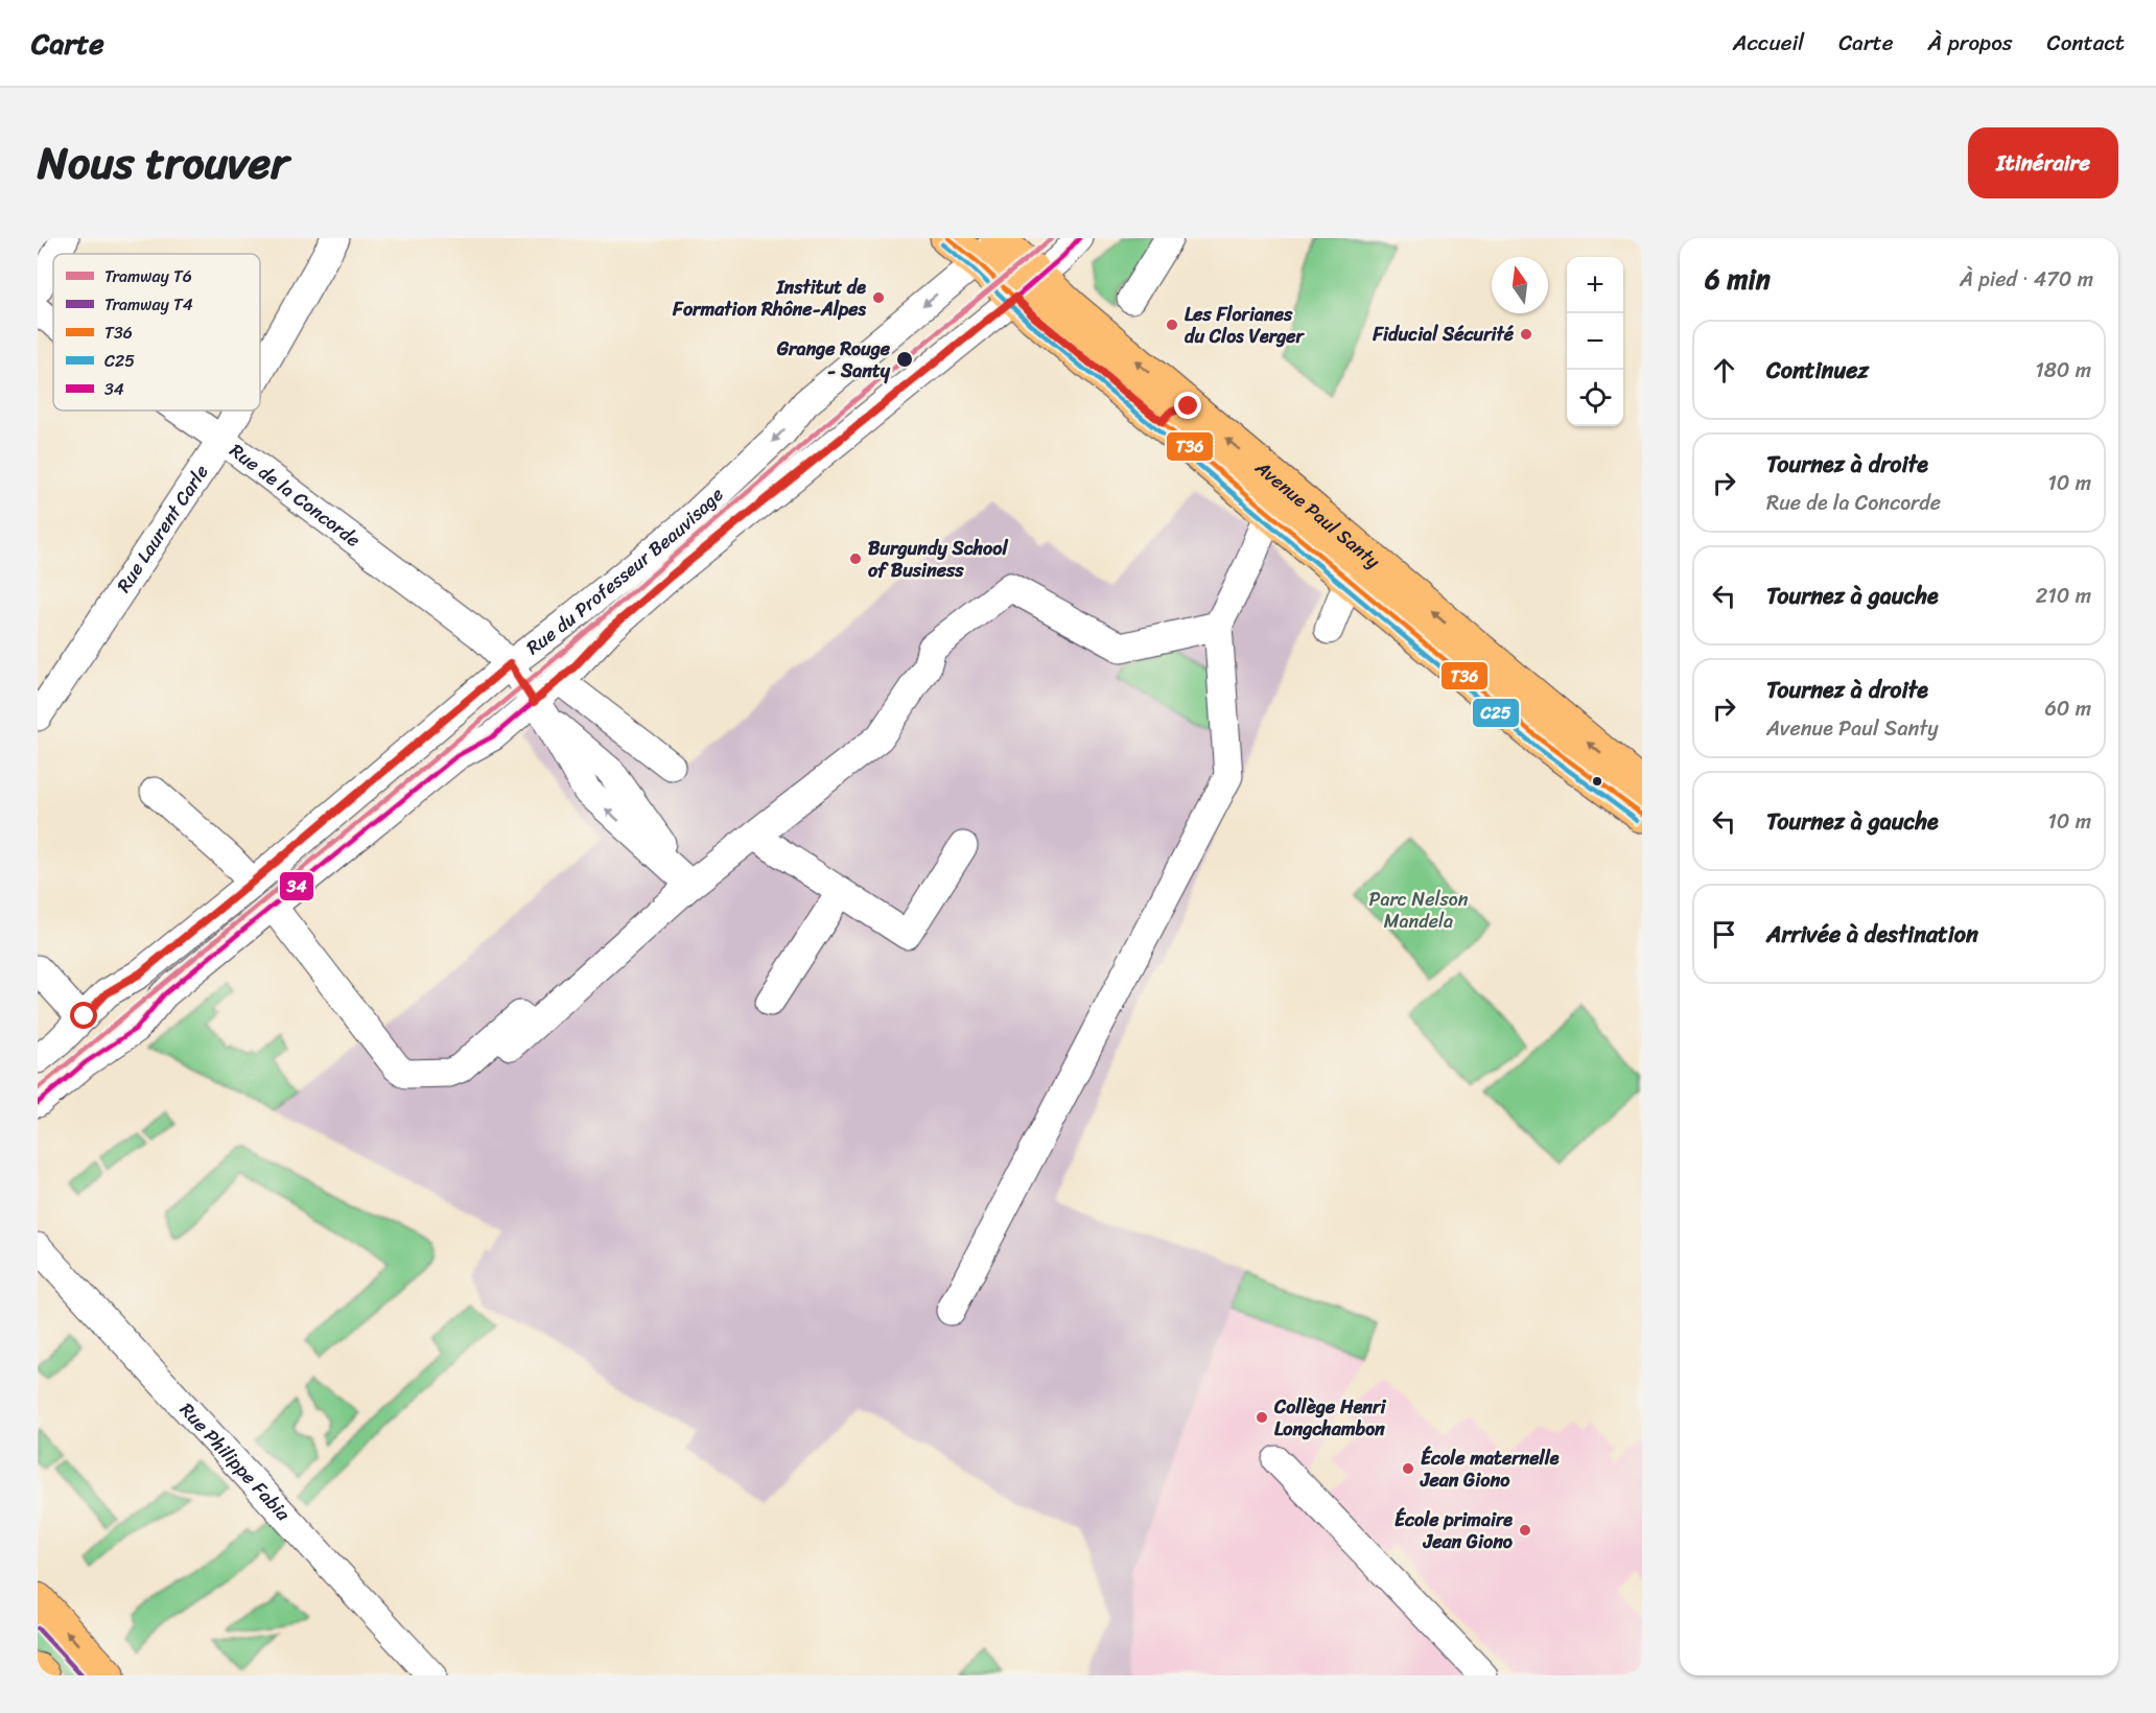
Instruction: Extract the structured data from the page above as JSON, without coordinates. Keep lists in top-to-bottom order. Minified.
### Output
{"streets":{"main road":["Avenue Paul Santy"],"street":["Rue de la Concorde","Rue Laurent Carle","Rue du Professeur Beauvisage","Rue Philippe Fabia"]},"crossings":[["Rue de la Concorde","Rue Laurent Carle"],["Rue de la Concorde","Rue du Professeur Beauvisage"],["Avenue Paul Santy","Rue du Professeur Beauvisage"]],"parks":["Parc Nelson Mandela"],"places":["Institut de Formation Rhône-Alpes","Les Florianes du Clos Verger","Fiducial Sécurité","Grange Rouge - Santy","Burgundy School of Business","Collège Henri Longchambon","École maternelle Jean Giono","École primaire Jean Giono"],"lines":["tram line T6","transit line T36","transit line 34","transit line C25","tram line T4"],"legend":["Tramway T6","Tramway T4","T36","C25","34"],"north":"top","page":{"header":"Carte","nav":["Accueil","Carte","À propos","Contact"],"title":"Nous trouver","buttons":"Itinéraire","heading":["6 min","À pied · 470 m"],"map_buttons":["+","−"],"list":[["Continuez","180 m"],["Tournez à droite","Rue de la Concorde","10 m"],["Tournez à gauche","210 m"],["Tournez à droite","Avenue Paul Santy","60 m"],["Tournez à gauche","10 m"],"Arrivée à destination"]}}
